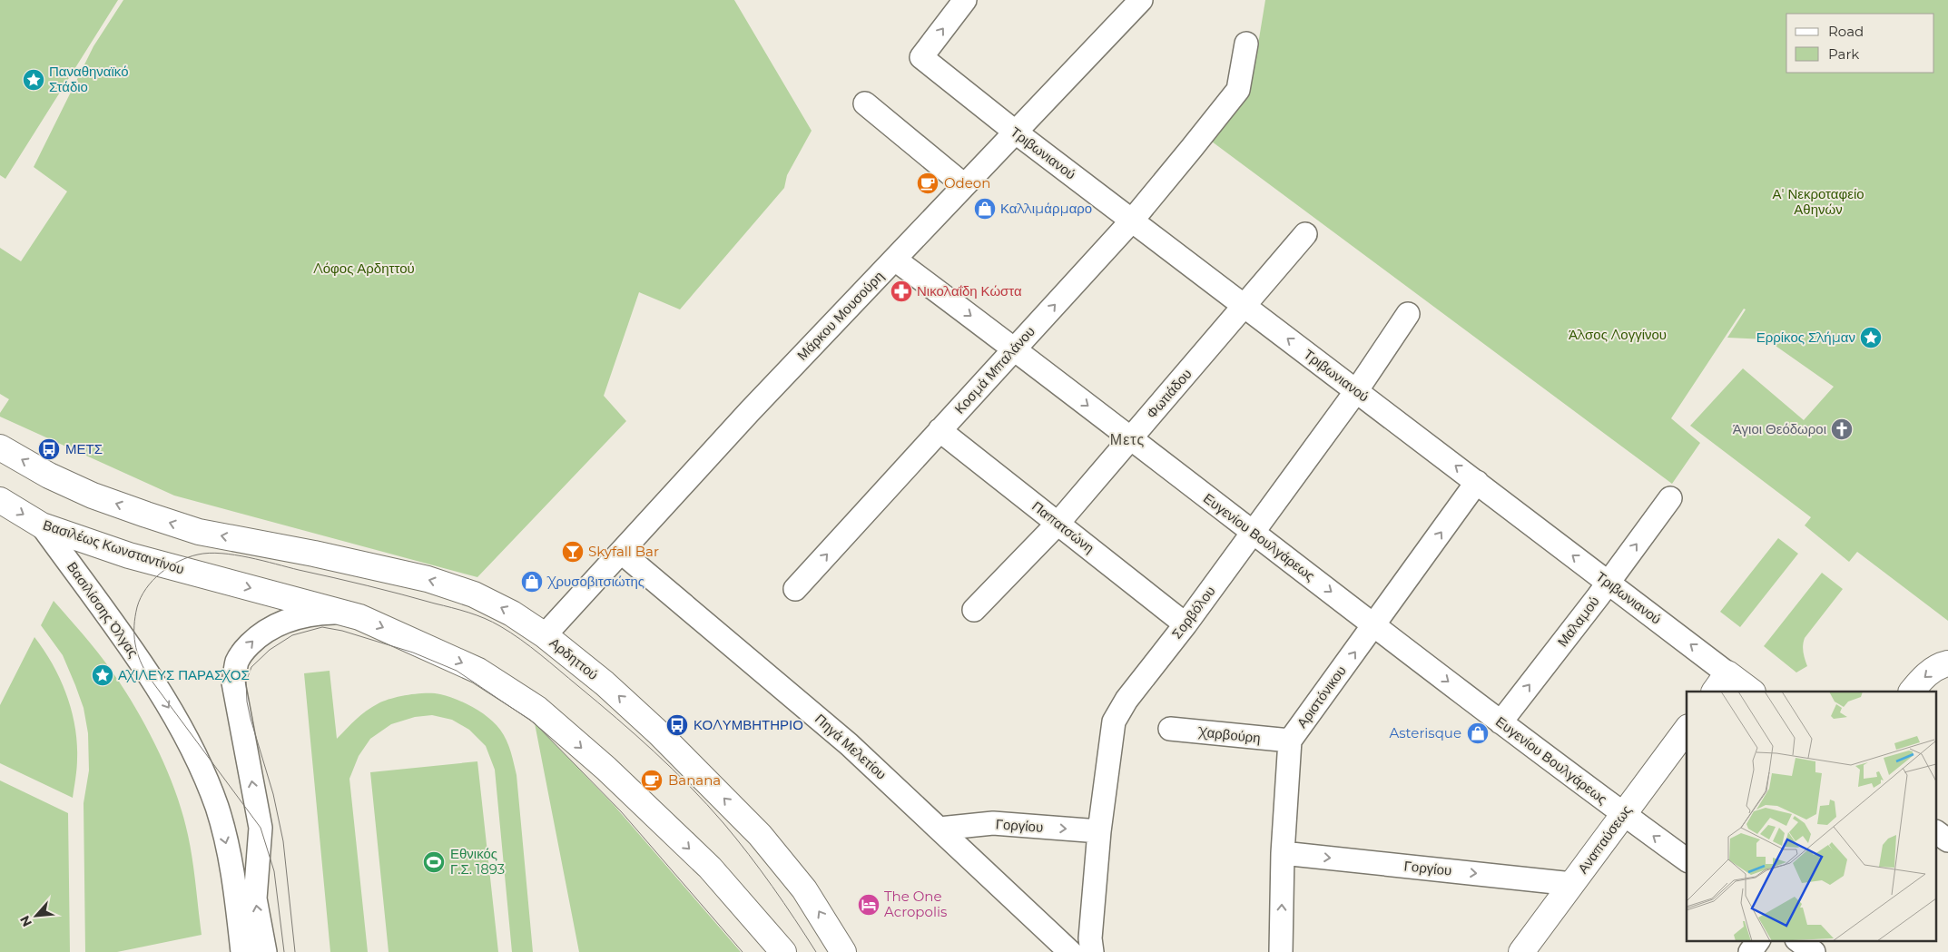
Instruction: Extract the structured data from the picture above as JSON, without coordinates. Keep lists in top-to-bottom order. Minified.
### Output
{"streets":{"main road":["Τριβωνιανού","Βασιλέως Κωνσταντίνου","Αρδηττού","Αναπαύσεως"],"street":["Μάρκου Μουσούρη","Κοσμά Μπαλάνου","Φωτιάδου","Παπατσώνη","Ευγενίου Βουλγάρεως","Βασιλίσσης Όλγας","Σορβόλου","Μαλαμού","Αριστόνικου","Χαρβούρη","Πηγά Μελετίου","Γοργίου"]},"crossings":[["Τριβωνιανού","Μάρκου Μουσούρη"],["Τριβωνιανού","Κοσμά Μπαλάνου"],["Τριβωνιανού","Φωτιάδου"],["Τριβωνιανού","Σορβόλου"],["Τριβωνιανού","Μαλαμού"],["Τριβωνιανού","Αριστόνικου"],["Μάρκου Μουσούρη","Ευγενίου Βουλγάρεως"],["Μάρκου Μουσούρη","Αρδηττού"],["Μάρκου Μουσούρη","Πηγά Μελετίου"],["Κοσμά Μπαλάνου","Παπατσώνη"],["Κοσμά Μπαλάνου","Ευγενίου Βουλγάρεως"],["Φωτιάδου","Παπατσώνη"],["Φωτιάδου","Ευγενίου Βουλγάρεως"],["Παπατσώνη","Σορβόλου"],["Ευγενίου Βουλγάρεως","Σορβόλου"],["Ευγενίου Βουλγάρεως","Μαλαμού"],["Ευγενίου Βουλγάρεως","Αριστόνικου"],["Ευγενίου Βουλγάρεως","Αναπαύσεως"],["Βασιλέως Κωνσταντίνου","Βασιλίσσης Όλγας"],["Σορβόλου","Γοργίου"],["Αριστόνικου","Χαρβούρη"],["Αριστόνικου","Γοργίου"],["Πηγά Μελετίου","Γοργίου"],["Γοργίου","Αναπαύσεως"]],"one_way":["Τριβωνιανού","Κοσμά Μπαλάνου","Βασιλέως Κωνσταντίνου","Βασιλίσσης Όλγας","Μαλαμού","Αριστόνικου","Γοργίου"],"districts":["Μετς"],"parks":["Α' Νεκροταφείο Αθηνών","Λόφος Αρδηττού","Άλσος Λογγίνου"],"places":{"place":["Παναθηναϊκό Στάδιο","Ερρίκος Σλήμαν","ΑΧΙΛΕΥΣ ΠΑΡΑΣΧΟΣ"],"cafe":["Odeon","Banana"],"shop":["Καλλιμάρμαρο","Χρυσοβιτσιώτης","Asterisque"],"pharmacy":["Νικολαΐδη Κώστα"],"church":["Άγιοι Θεόδωροι"],"bus stop":["ΜΕΤΣ","ΚΟΛΥΜΒΗΤΗΡΙΟ"],"bar":["Skyfall Bar"],"sports":["Εθνικός Γ.Σ. 1893"],"hotel":["The One Acropolis"]},"legend":["Road","Park"],"north":"bottom left"}
